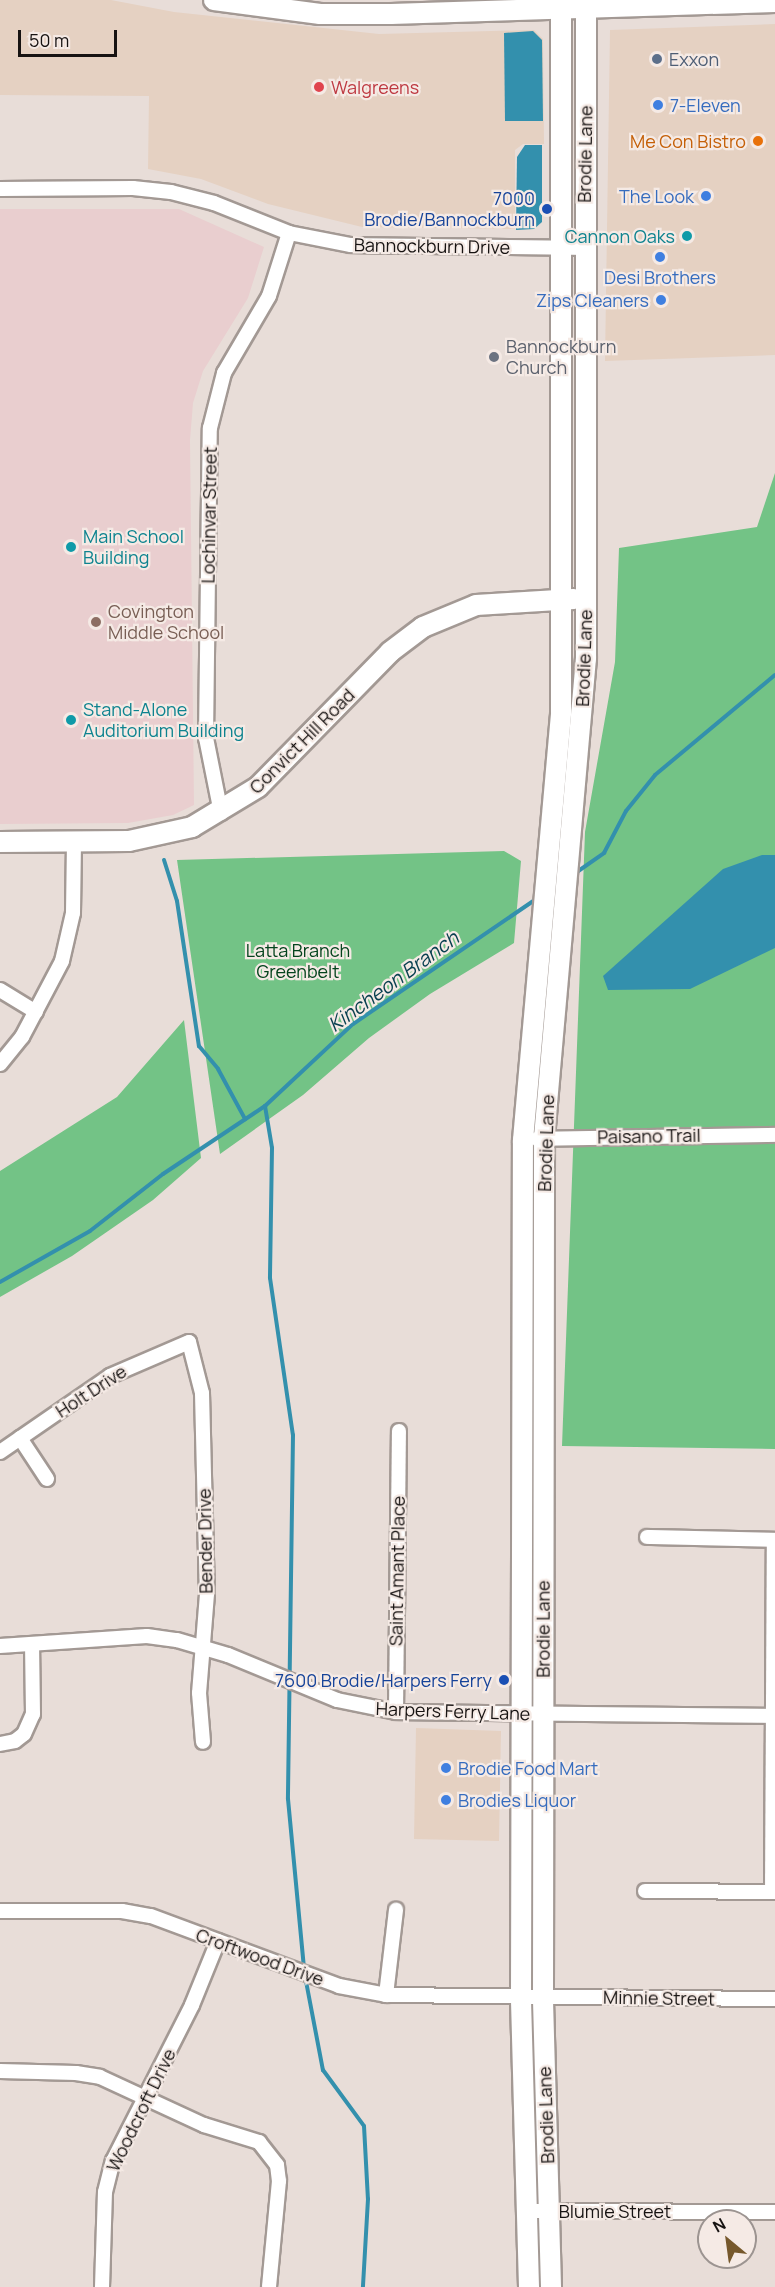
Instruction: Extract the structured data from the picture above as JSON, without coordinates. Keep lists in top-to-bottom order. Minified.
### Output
{"streets":{"main road":["Brodie Lane","Convict Hill Road"],"street":["Bannockburn Drive","Lochinvar Street","Paisano Trail","Holt Drive","Bender Drive","Saint Amant Place","Harpers Ferry Lane","Croftwood Drive","Minnie Street","Woodcroft Drive","Blumie Street"]},"crossings":[["Brodie Lane","Bannockburn Drive"],["Brodie Lane","Convict Hill Road"],["Brodie Lane","Paisano Trail"],["Brodie Lane","Harpers Ferry Lane"],["Brodie Lane","Croftwood Drive"],["Brodie Lane","Minnie Street"],["Brodie Lane","Blumie Street"],["Bannockburn Drive","Lochinvar Street"],["Lochinvar Street","Convict Hill Road"],["Holt Drive","Bender Drive"],["Bender Drive","Harpers Ferry Lane"],["Saint Amant Place","Harpers Ferry Lane"],["Croftwood Drive","Minnie Street"],["Croftwood Drive","Woodcroft Drive"]],"water":["Kincheon Branch"],"parks":["Latta Branch Greenbelt"],"places":["Exxon","Walgreens","7-Eleven","Me Con Bistro","The Look","7000 Brodie/Bannockburn","Cannon Oaks","Desi Brothers","Zips Cleaners","Bannockburn Church","Main School Building","Covington Middle School","Stand-Alone Auditorium Building","7600 Brodie/Harpers Ferry","Brodie Food Mart","Brodies Liquor"],"scale_bar":"50 m","north":"top left"}
